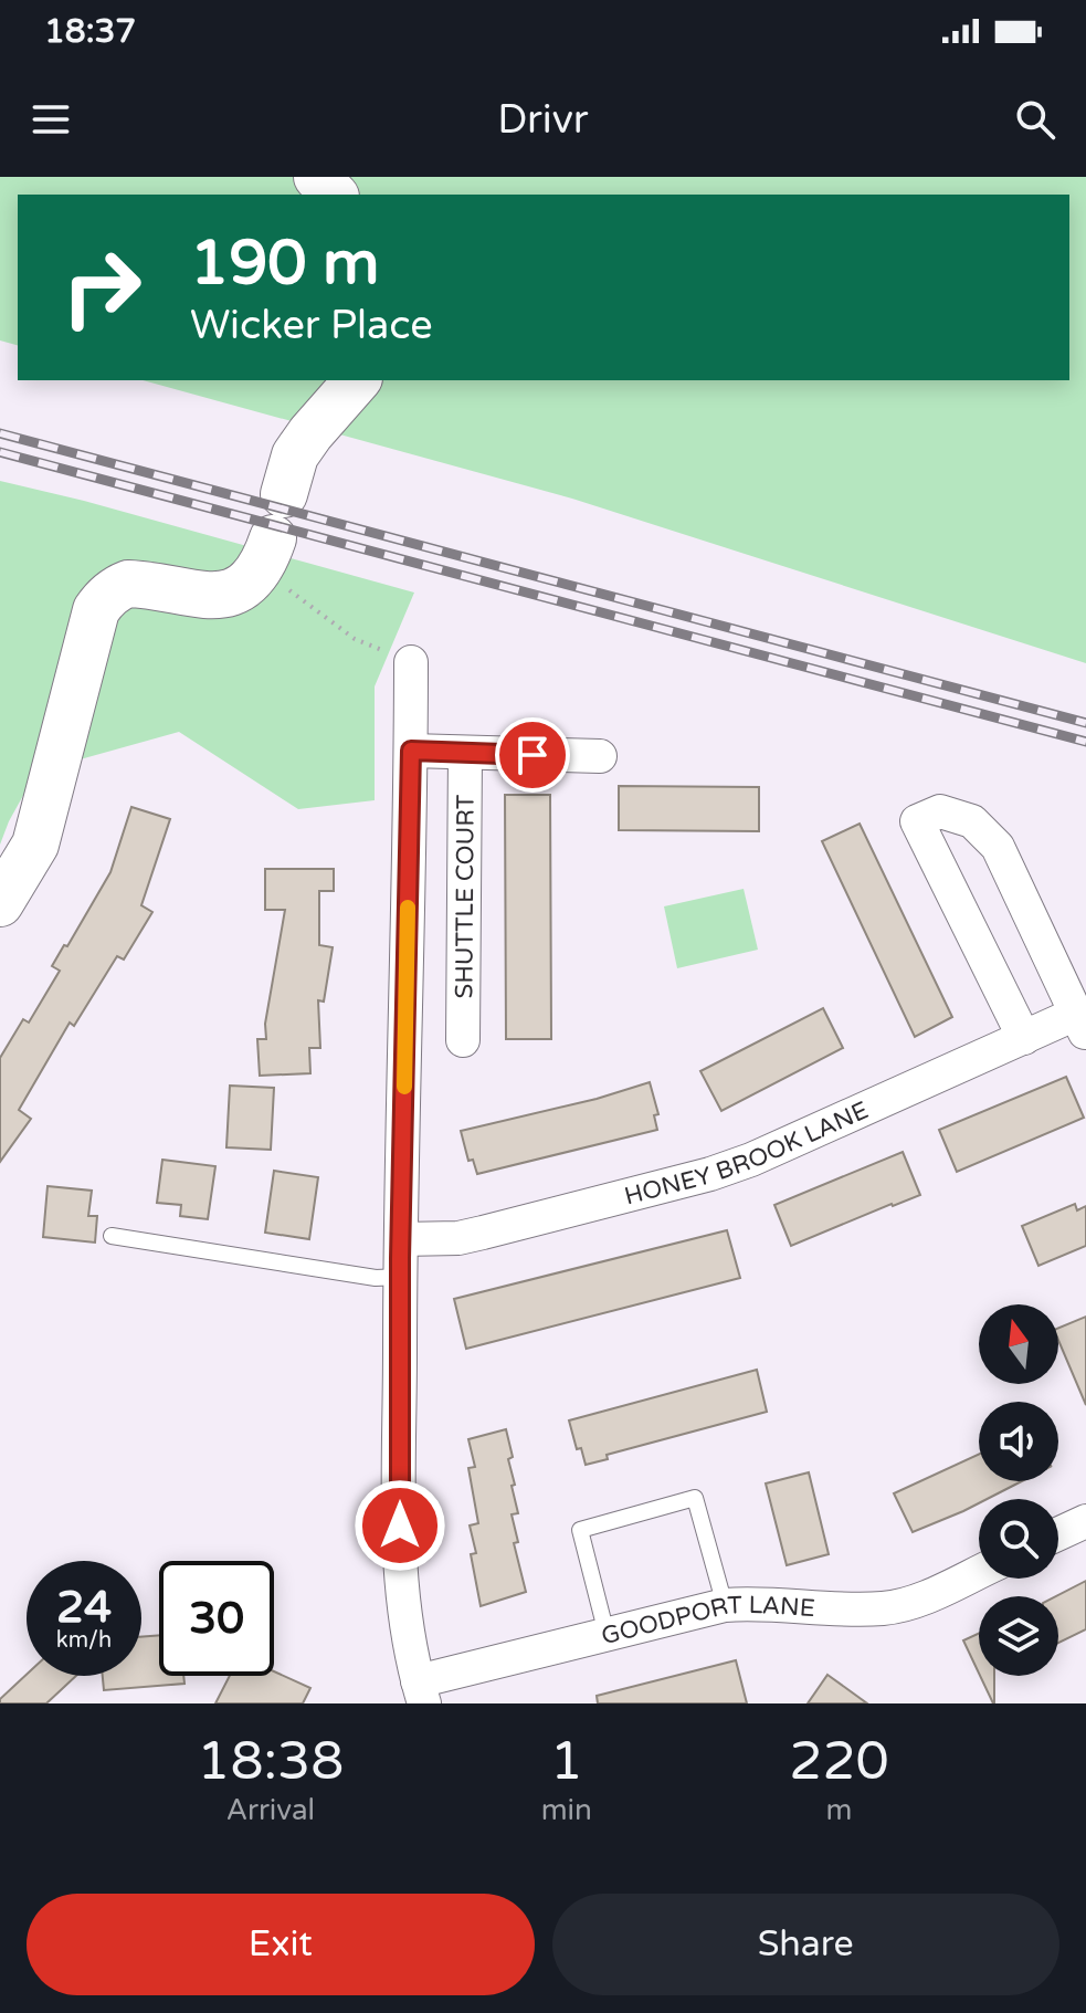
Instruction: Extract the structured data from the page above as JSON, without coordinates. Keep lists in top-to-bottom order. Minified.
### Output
{"streets":{"street":["SHUTTLE COURT","HONEY BROOK LANE","GOODPORT LANE"]},"north":"top","page":{"status":"18:37","header":"Drivr","turn":["190 m","Wicker Place"],"speed":"24 km/h","limit":"30","eta":["18:38","Arrival","1","min","220","m"],"buttons":["Exit","Share"]}}
